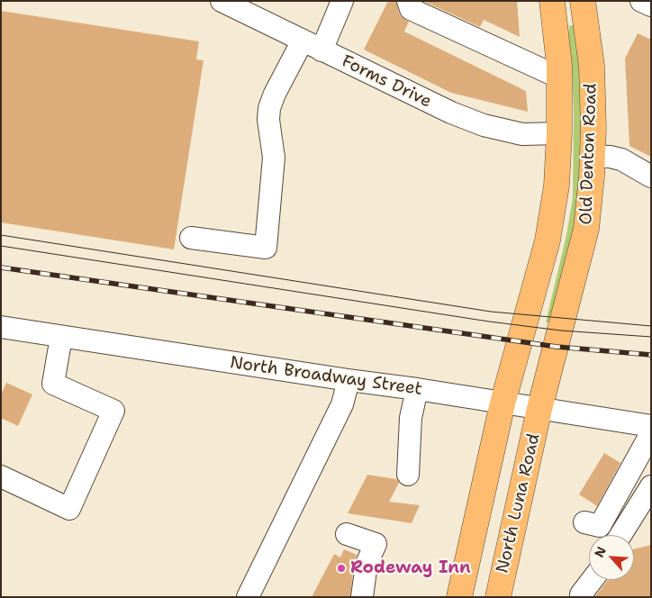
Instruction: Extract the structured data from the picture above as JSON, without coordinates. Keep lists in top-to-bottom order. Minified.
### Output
{"streets":{"main road":["Old Denton Road","North Luna Road"],"street":["Forms Drive","North Broadway Street"]},"crossings":[["Forms Drive","Old Denton Road"],["Old Denton Road","North Broadway Street"],["Old Denton Road","North Luna Road"],["North Broadway Street","North Luna Road"]],"places":["Rodeway Inn"],"north":"top left"}
